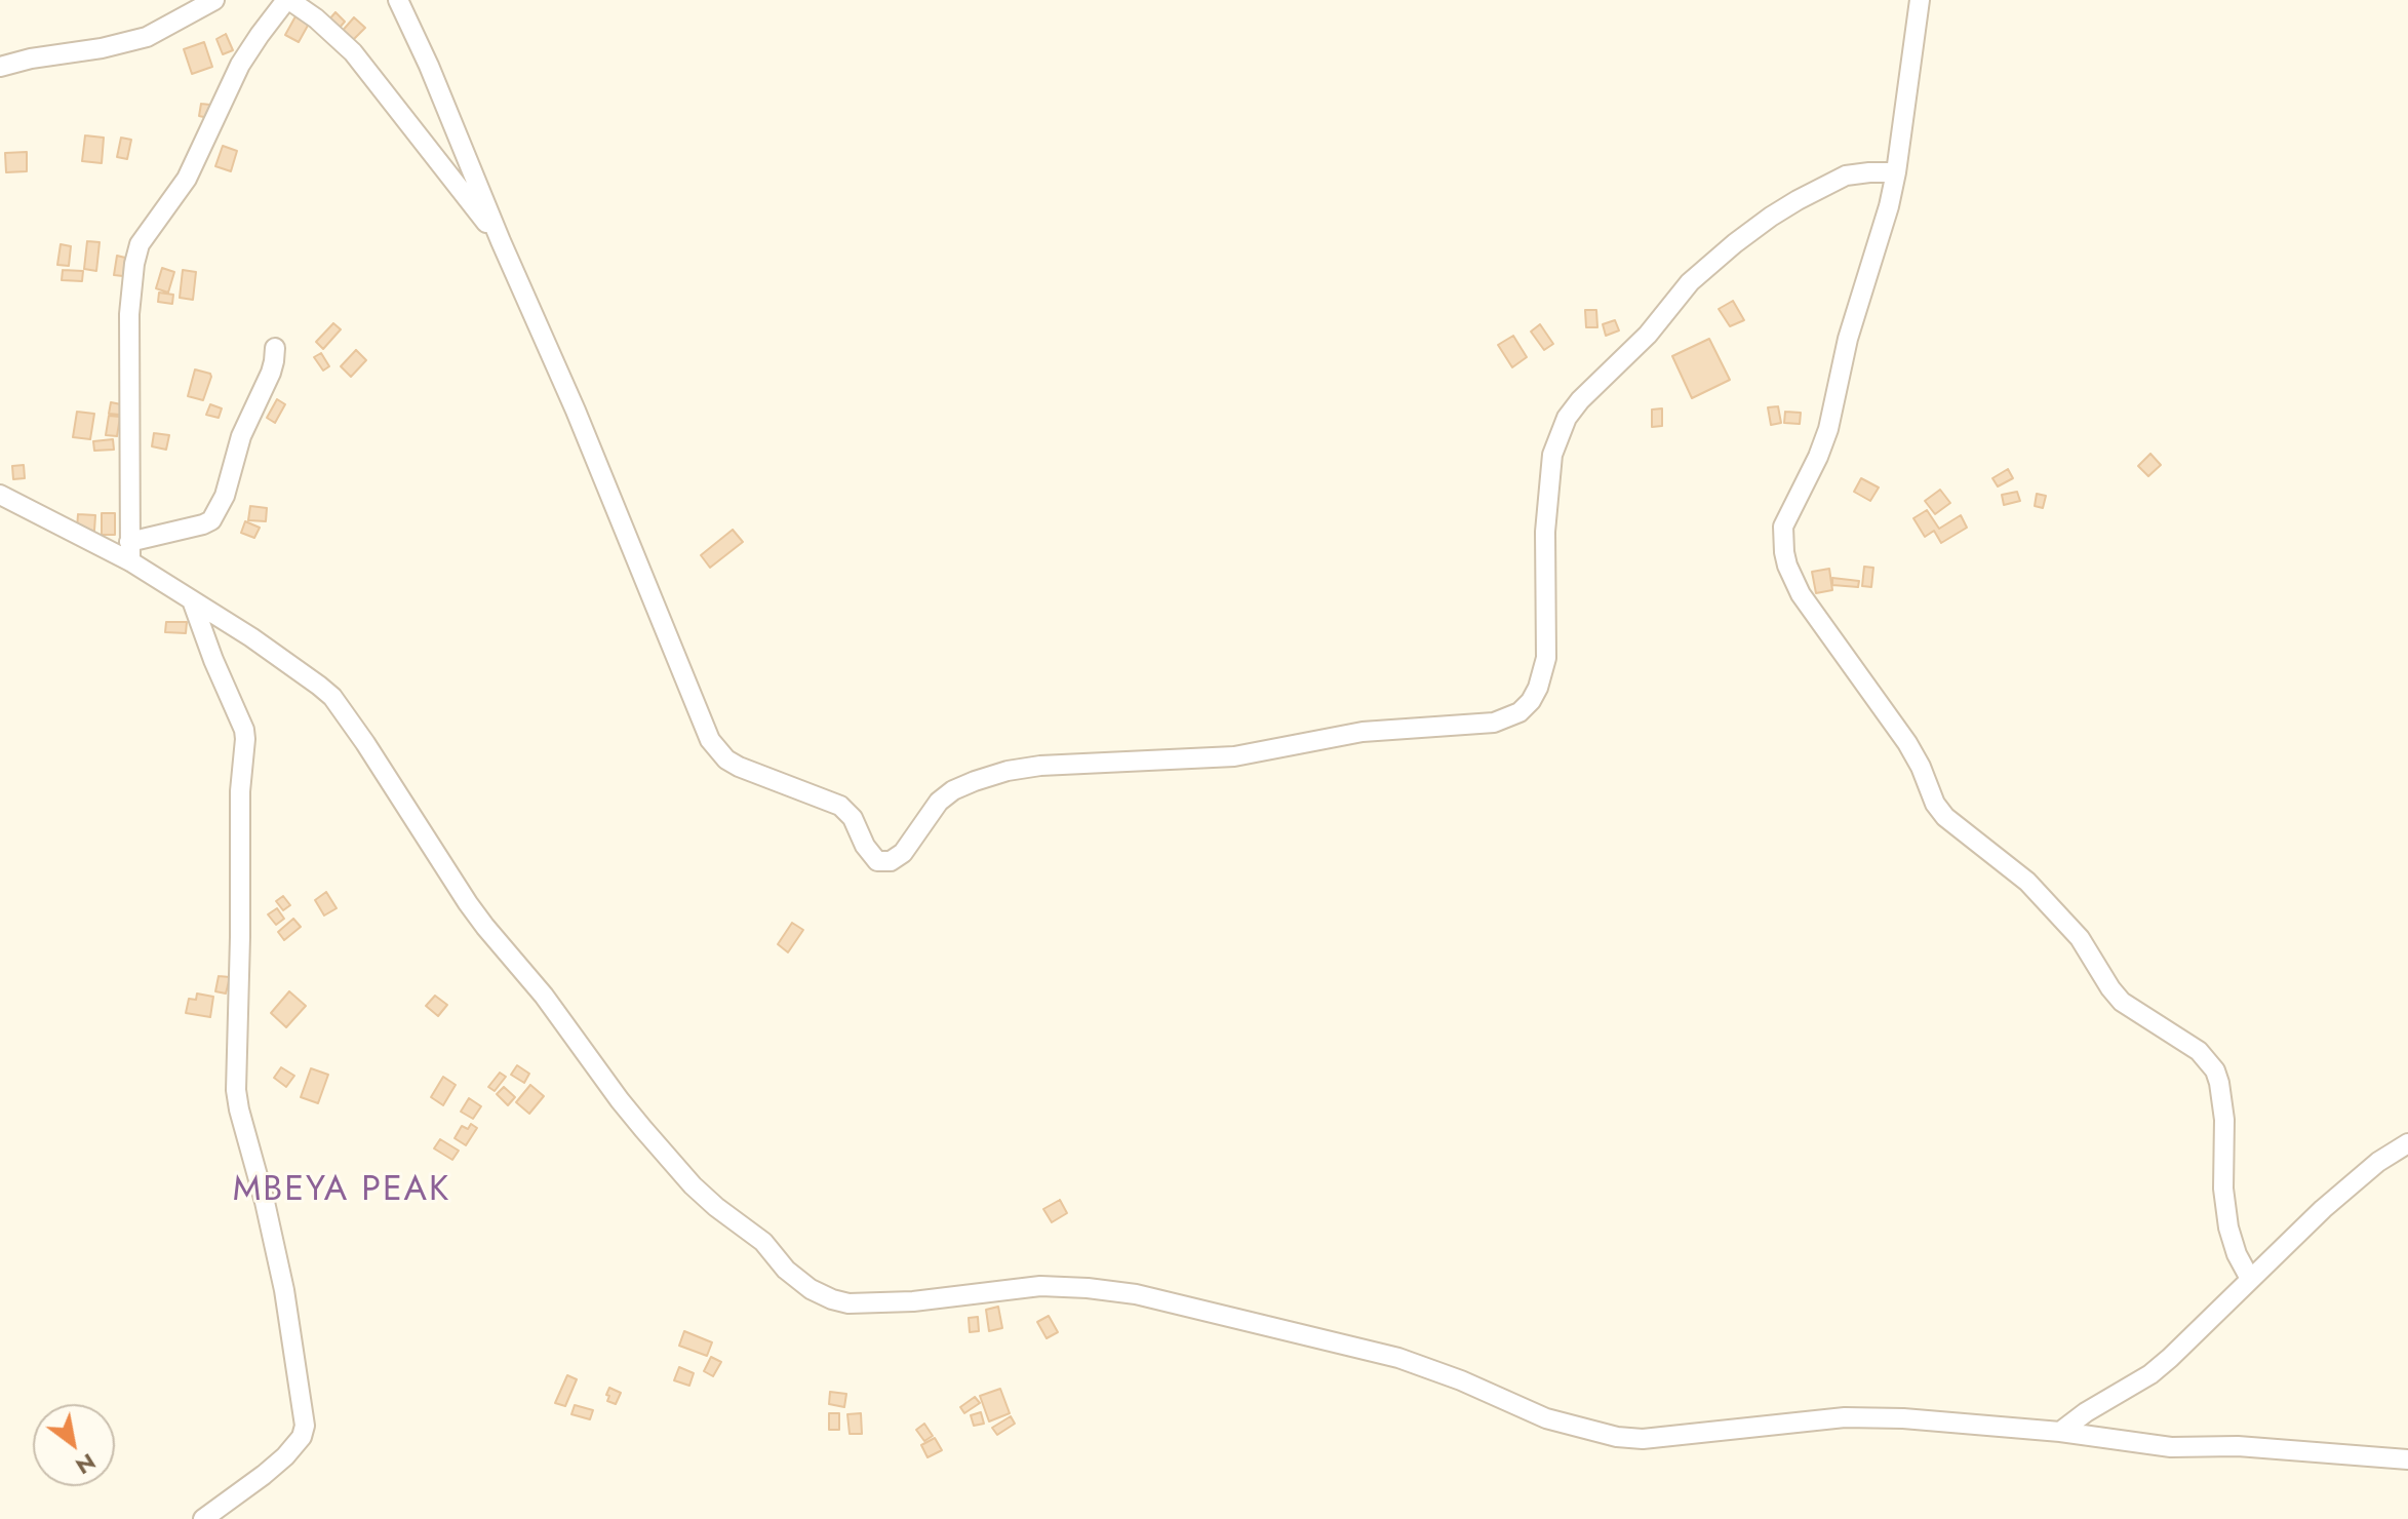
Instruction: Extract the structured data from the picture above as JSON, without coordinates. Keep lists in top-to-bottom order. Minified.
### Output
{"districts":["MBEYA PEAK"],"north":"bottom right"}
